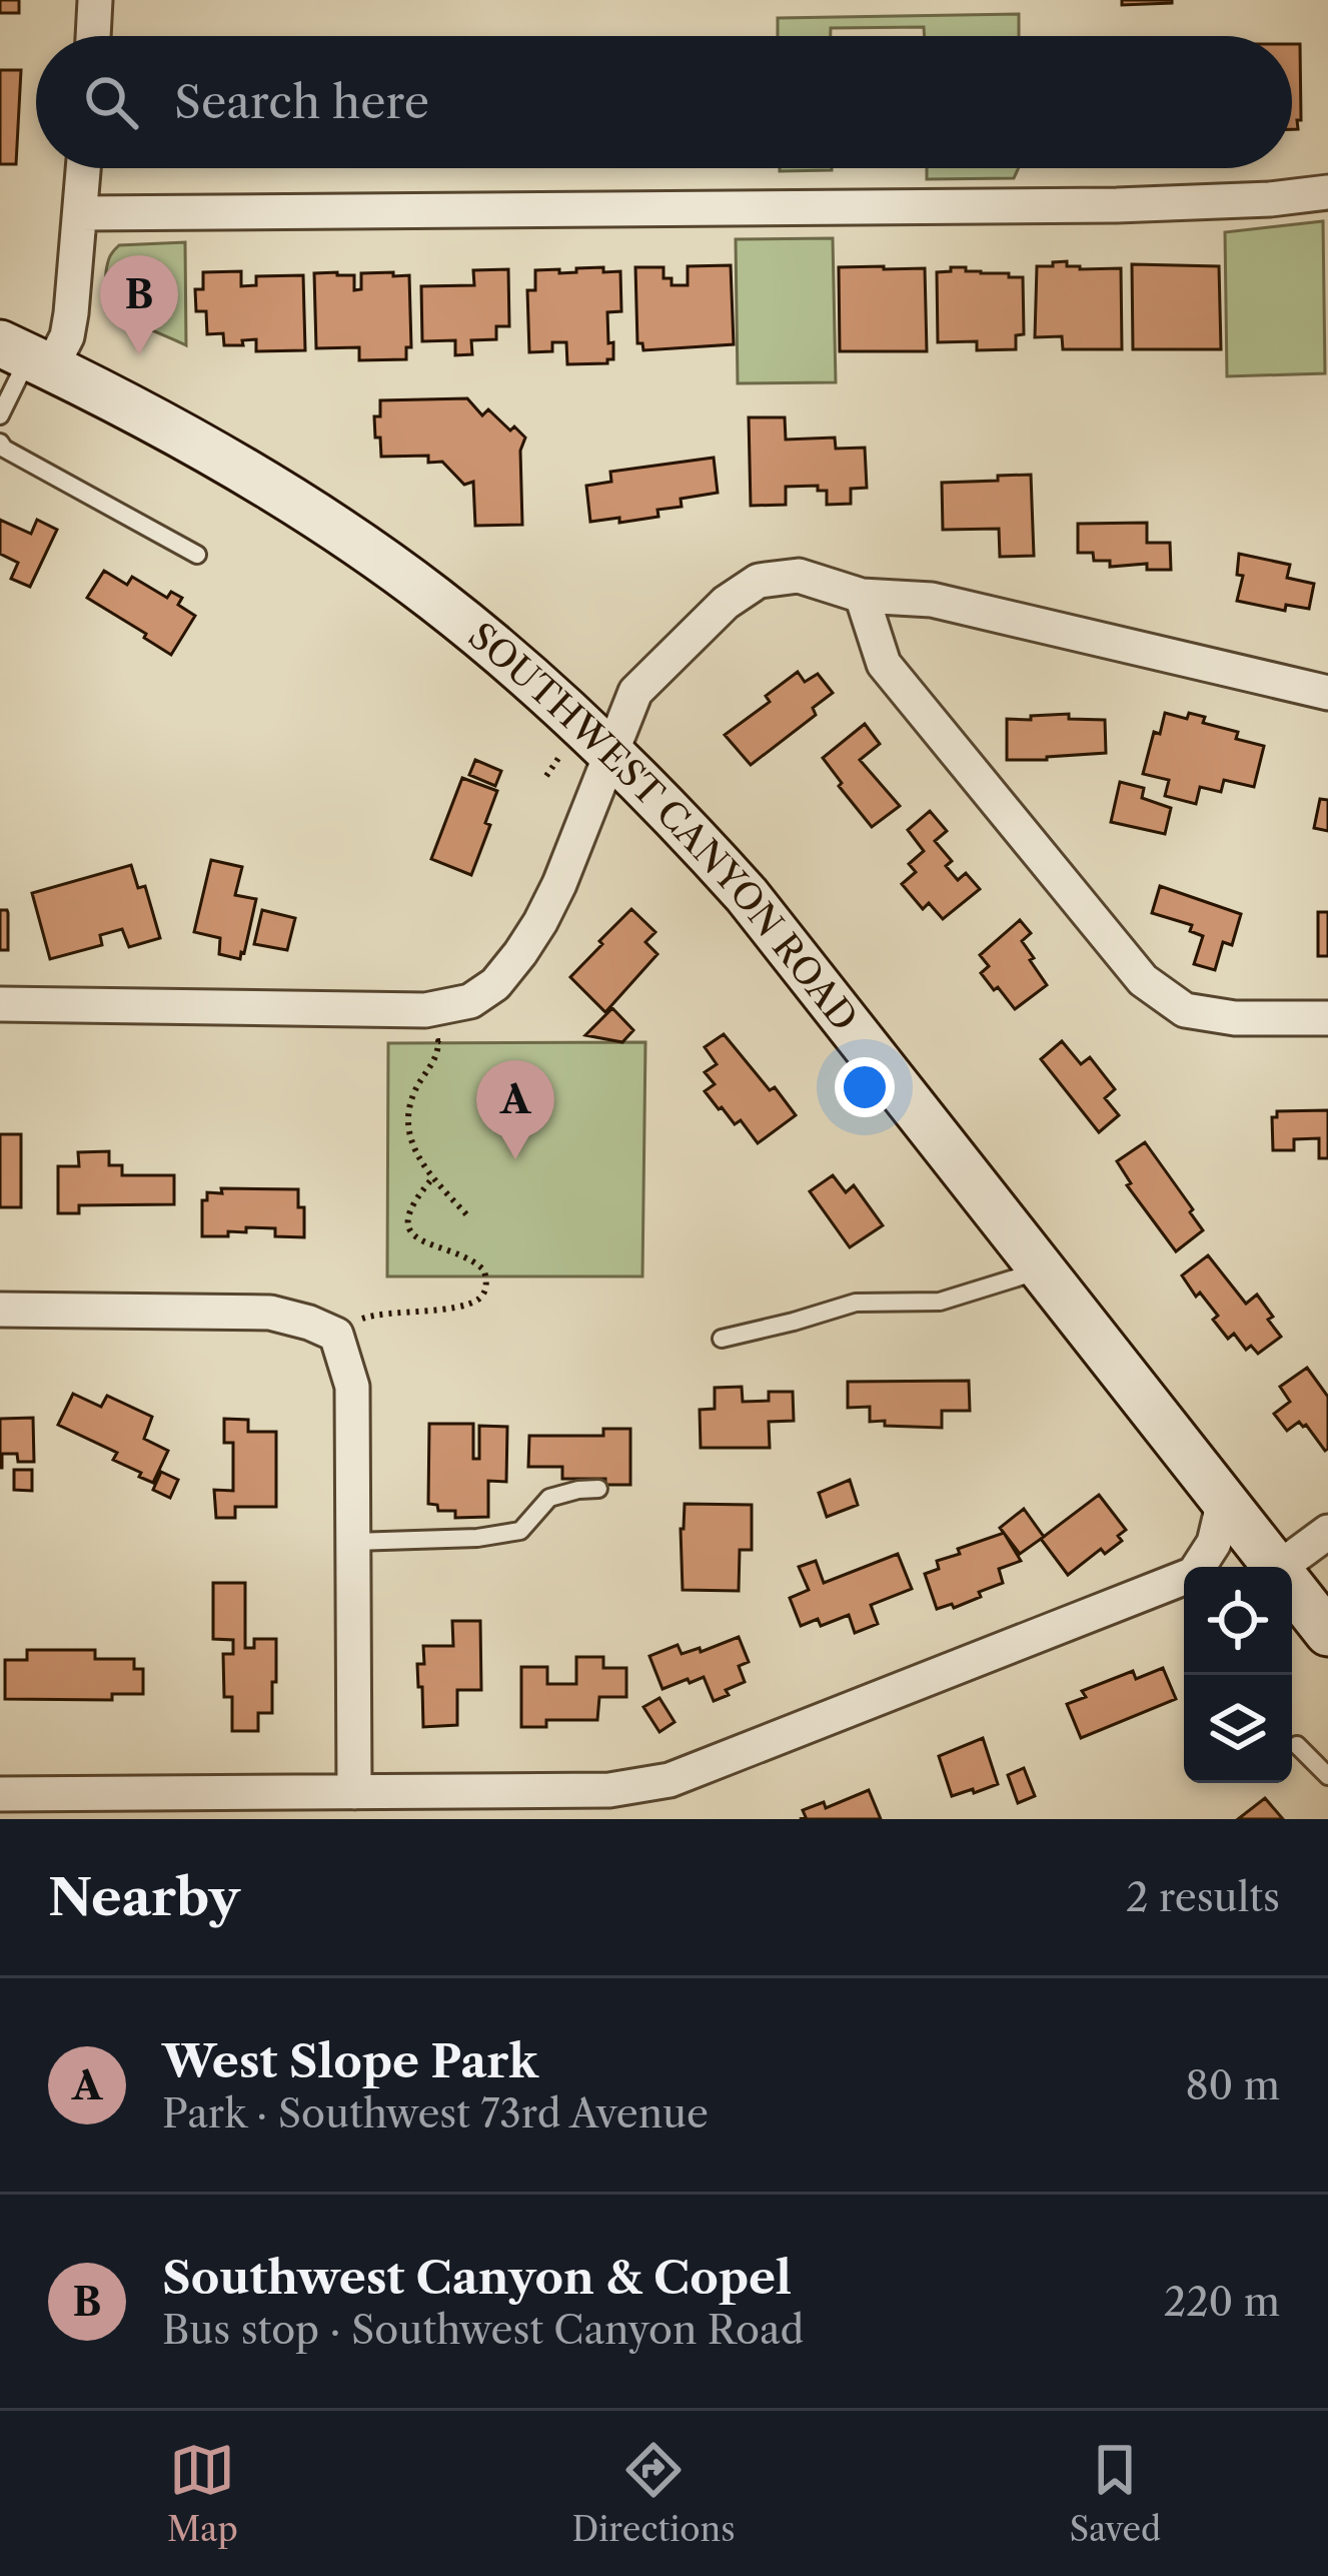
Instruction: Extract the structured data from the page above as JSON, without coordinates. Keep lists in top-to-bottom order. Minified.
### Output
{"streets":{"main road":["SOUTHWEST CANYON ROAD"]},"page":{"search":"Search here","pins":["B","A"],"heading":["Nearby","2 results"],"list":[{"mark":"A","name":"West Slope Park","note":"Park · Southwest 73rd Avenue","value":"80 m"},{"mark":"B","name":"Southwest Canyon & Copel","note":"Bus stop · Southwest Canyon Road","value":"220 m"}],"nav":["Map","Directions","Saved"]}}
